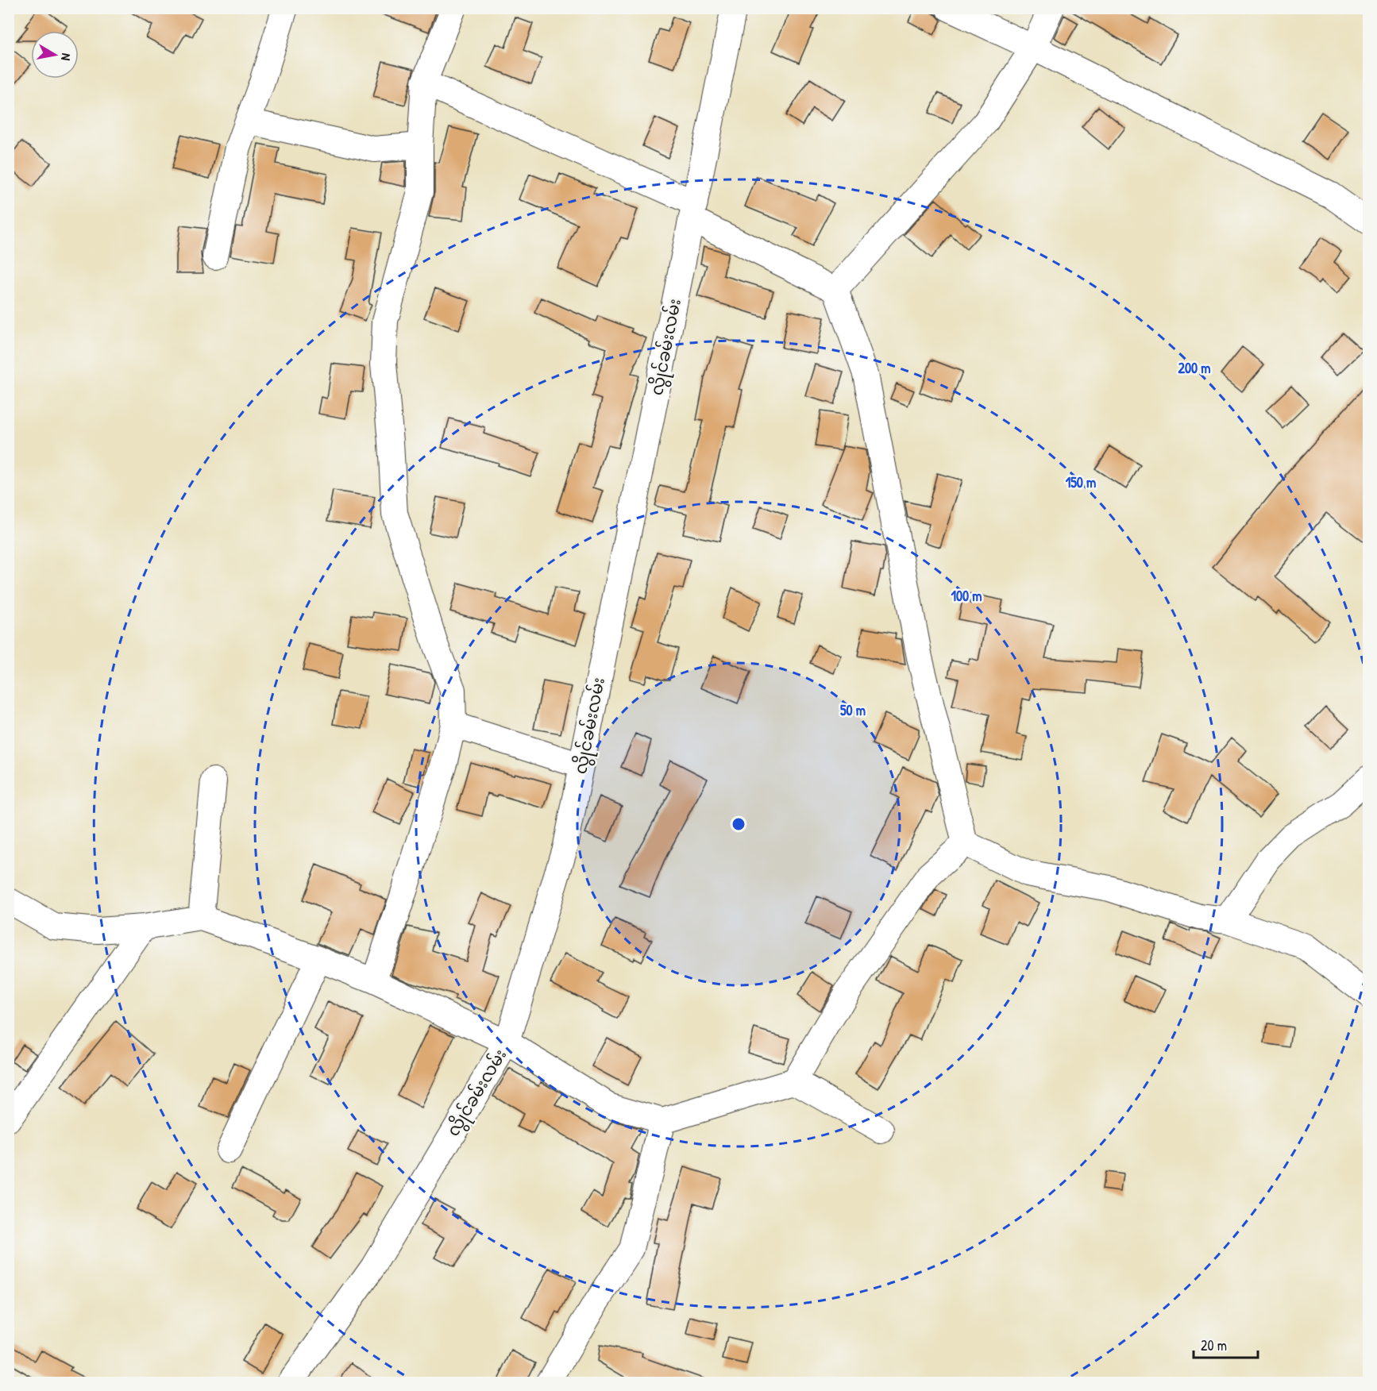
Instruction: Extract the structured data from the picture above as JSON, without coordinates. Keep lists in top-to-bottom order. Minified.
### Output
{"streets":{"street":["လွိုင်ခမ်းလမ်း"]},"scale_bar":"20 m","north":"right","rings":["200 m","150 m","100 m","50 m"]}
